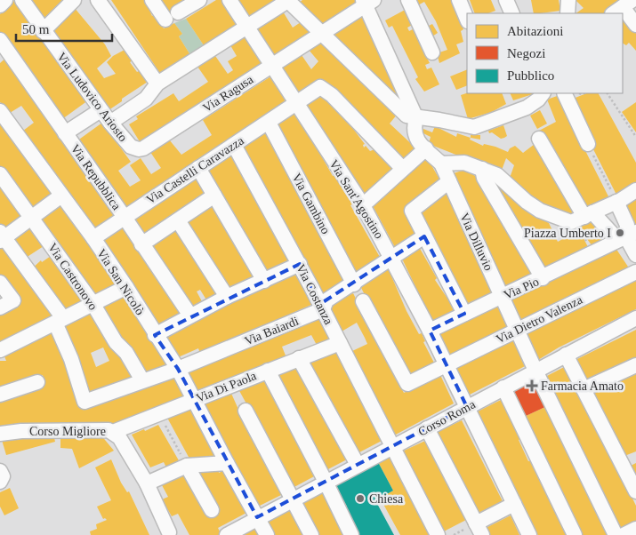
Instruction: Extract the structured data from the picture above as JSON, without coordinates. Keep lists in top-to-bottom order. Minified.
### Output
{"streets":{"street":["Via Ragusa","Via Ludovico Ariosto","Via Castelli Caravazza","Via Repubblica","Via Sant'Agostino","Via Gambino","Via Dilluvio","Via Castronovo","Via San Nicolò","Via Pio","Via Costanza","Via Dietro Valenza","Via Baiardi","Via Di Paola","Corso Roma","Corso Migliore"]},"crossings":[["Via Ragusa","Via Ludovico Ariosto"],["Via Ragusa","Via Sant'Agostino"],["Via Castelli Caravazza","Via Repubblica"],["Via Castelli Caravazza","Via Sant'Agostino"],["Via Castelli Caravazza","Via Gambino"],["Via Castelli Caravazza","Via San Nicolò"],["Via Castelli Caravazza","Via Costanza"],["Via Sant'Agostino","Via Pio"],["Via Sant'Agostino","Via Dietro Valenza"],["Via Sant'Agostino","Via Baiardi"],["Via Sant'Agostino","Corso Roma"],["Via Gambino","Via Baiardi"],["Via Dilluvio","Via Pio"],["Via Dilluvio","Via Dietro Valenza"],["Via Dilluvio","Corso Roma"],["Via Castronovo","Via Baiardi"],["Via San Nicolò","Via Baiardi"],["Via San Nicolò","Via Di Paola"],["Via Costanza","Via Baiardi"],["Via Costanza","Via Di Paola"],["Via Costanza","Corso Roma"],["Via Di Paola","Corso Migliore"]],"places":{"other":["Piazza Umberto I","Chiesa"],"health":["Farmacia Amato"]},"legend":["Abitazioni","Negozi","Pubblico"],"scale_bar":"50 m"}
